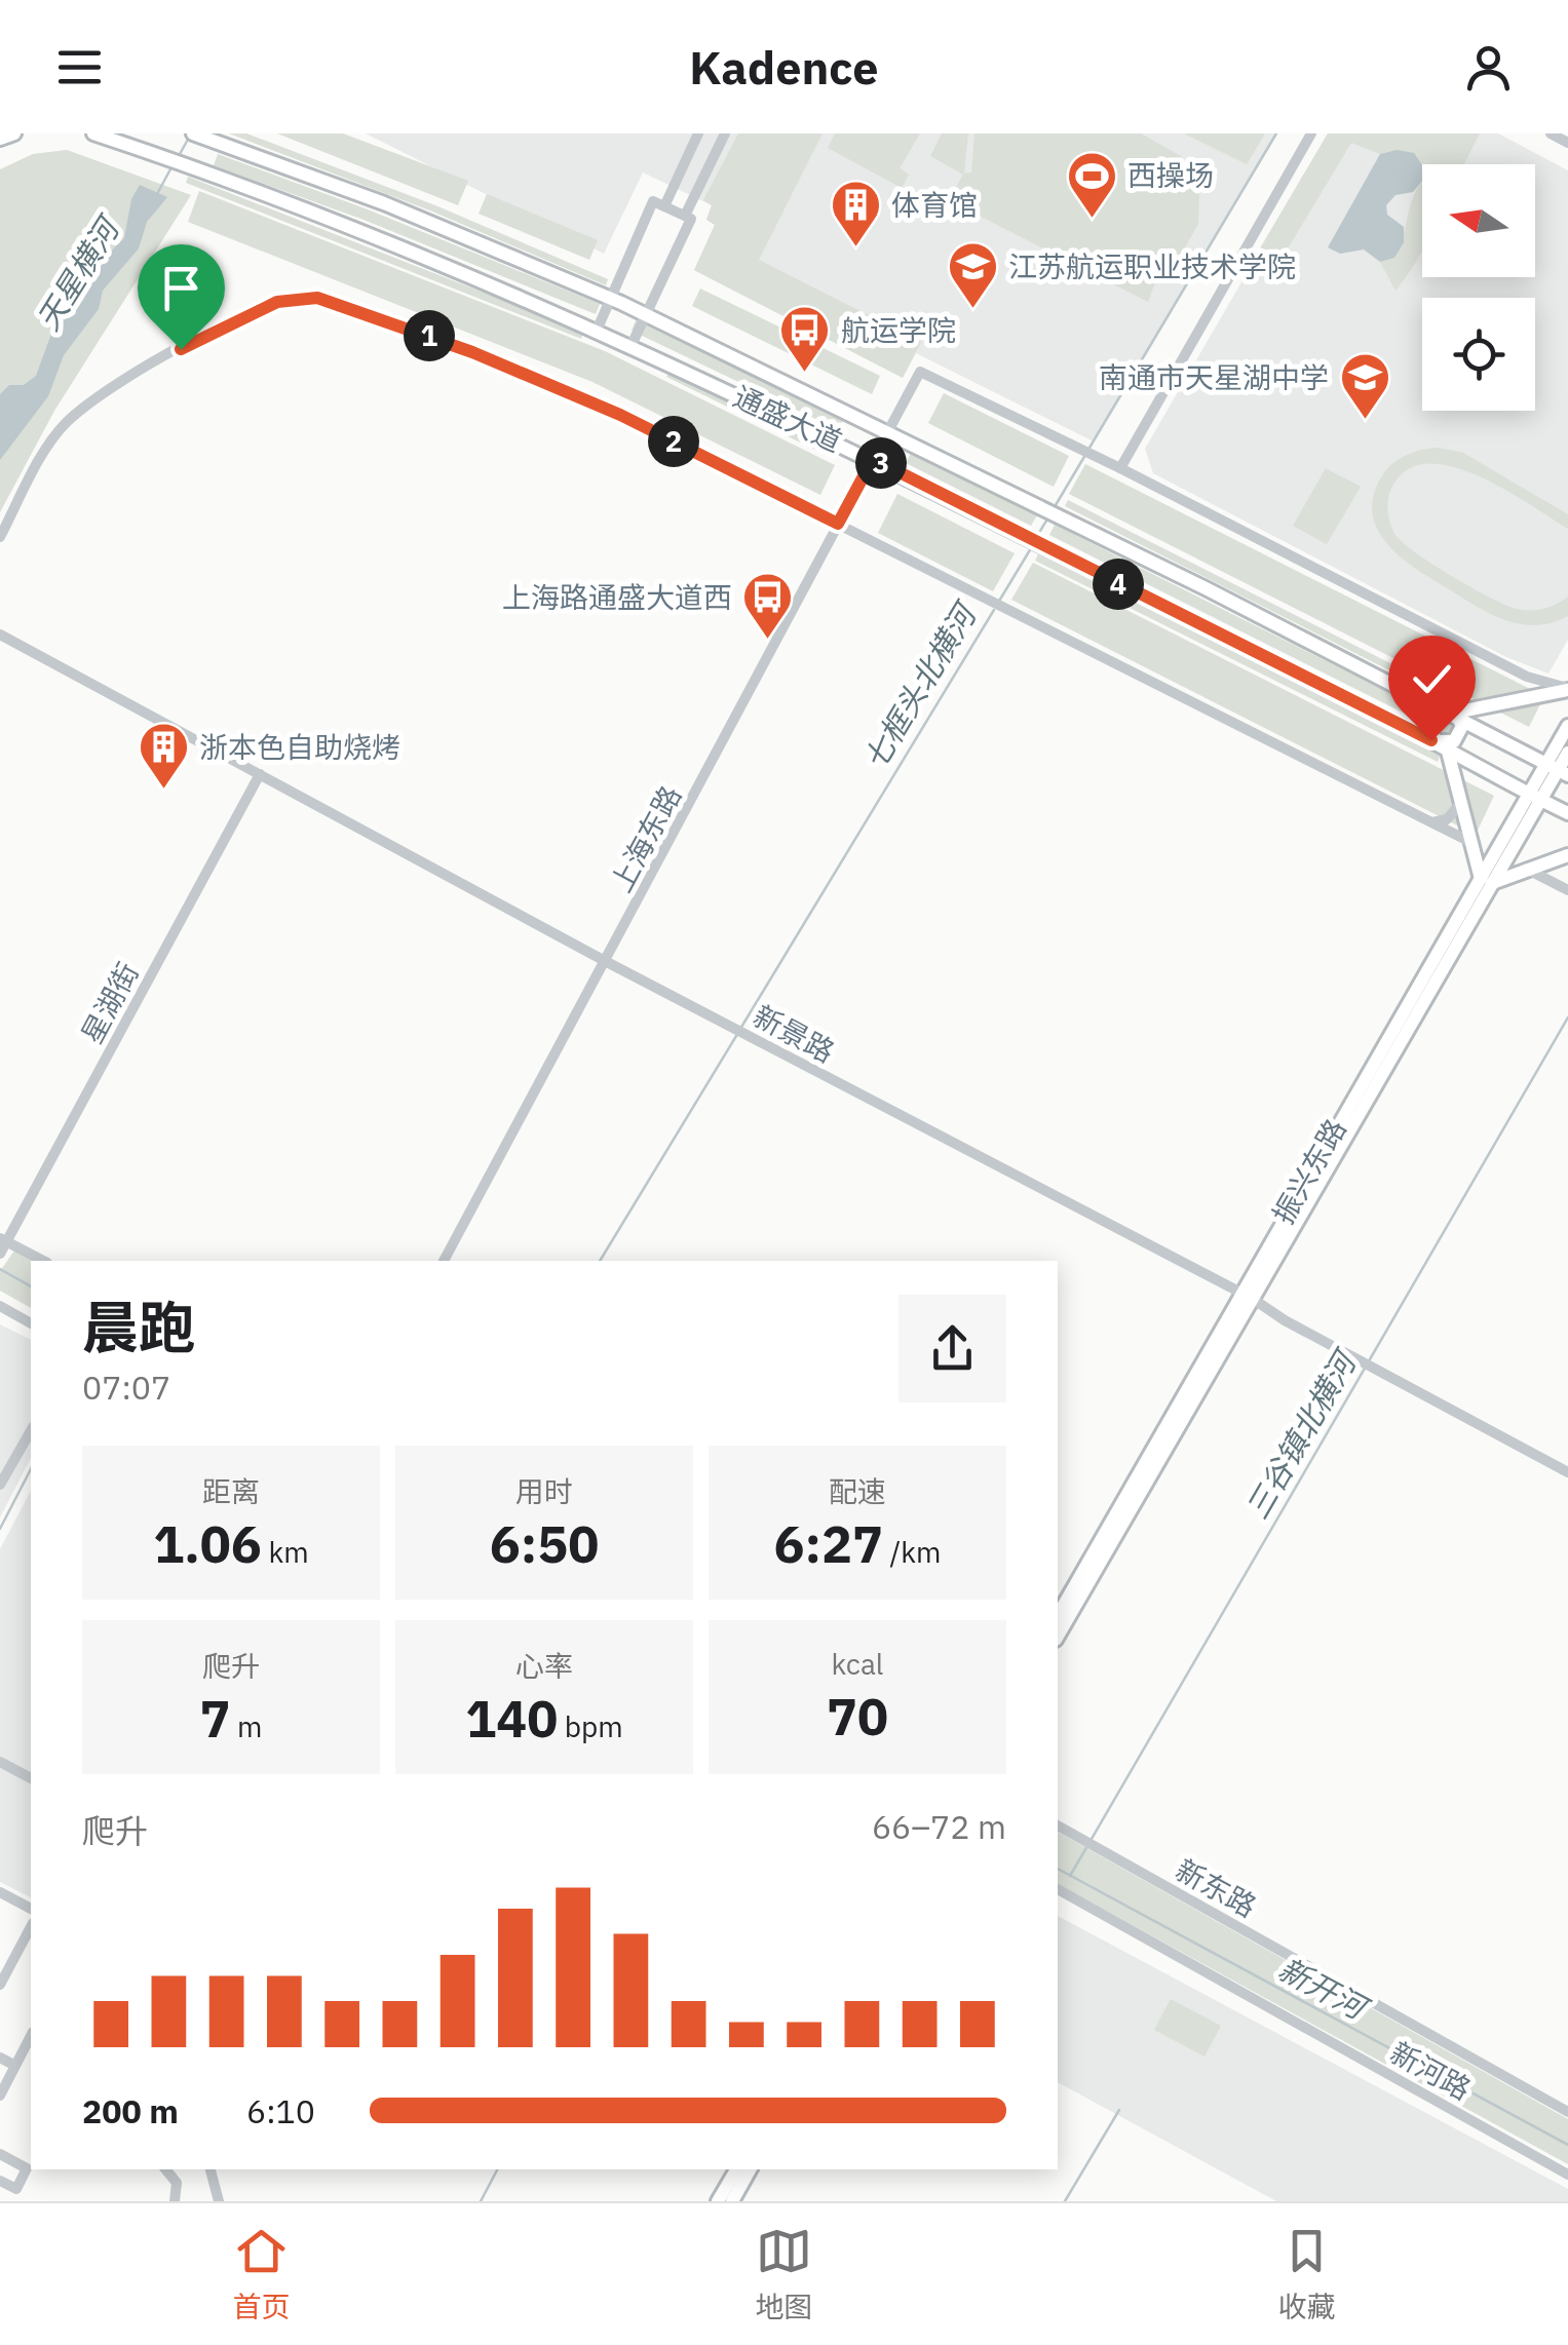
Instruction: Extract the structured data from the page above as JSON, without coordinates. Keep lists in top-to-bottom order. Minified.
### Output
{"streets":{"main road":["通盛大道","振兴东路"],"street":["上海东路","星湖街","新景路","新东路","新河路"]},"crossings":[["通盛大道","上海东路"],["通盛大道","振兴东路"],["上海东路","新景路"],["星湖街","新景路"],["新景路","振兴东路"]],"water":["天星横河","七框头北横河","三谷镇北横河","新开河"],"places":{"sports":["西操场"],"building":["体育馆","浙本色自助烧烤"],"school or university":["江苏航运职业技术学院","南通市天星湖中学"],"bus stop":["航运学院","上海路通盛大道西"]},"north":"left","page":{"header":"Kadence","pins":["1","2","3","4"],"heading":["晨跑","07:07"],"stats":[["距离","1.06 km"],["用时","6:50"],["配速","6:27 /km"],["爬升","7 m"],["心率","140 bpm"],["kcal","70"]],"chart":["爬升","66–72 m"],"list":[{"name":"200 m","note":"6:10"}],"tabs":["首页","地图","收藏"]}}
